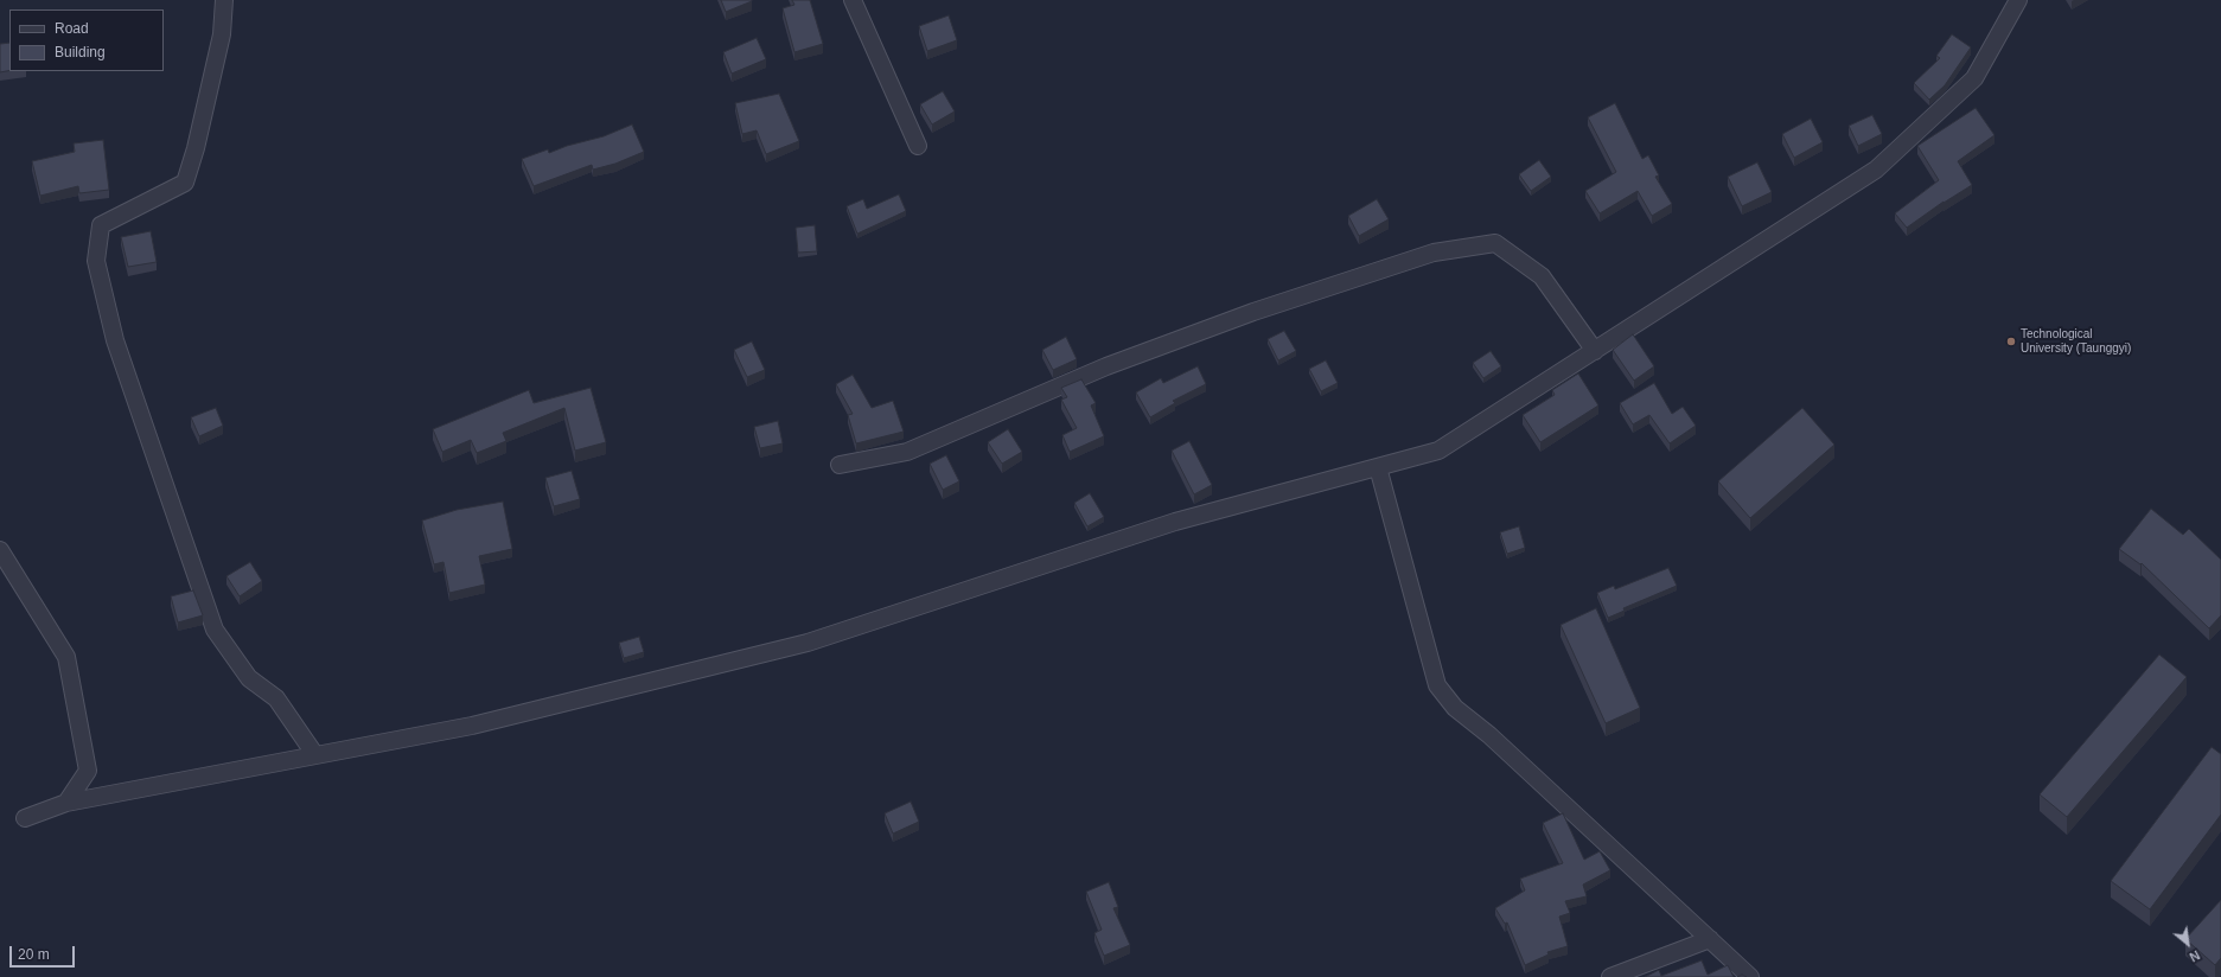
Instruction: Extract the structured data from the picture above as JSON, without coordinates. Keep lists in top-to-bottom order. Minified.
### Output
{"places":["Technological University (Taunggyi)"],"legend":["Road","Building"],"scale_bar":"20 m","north":"bottom right"}
